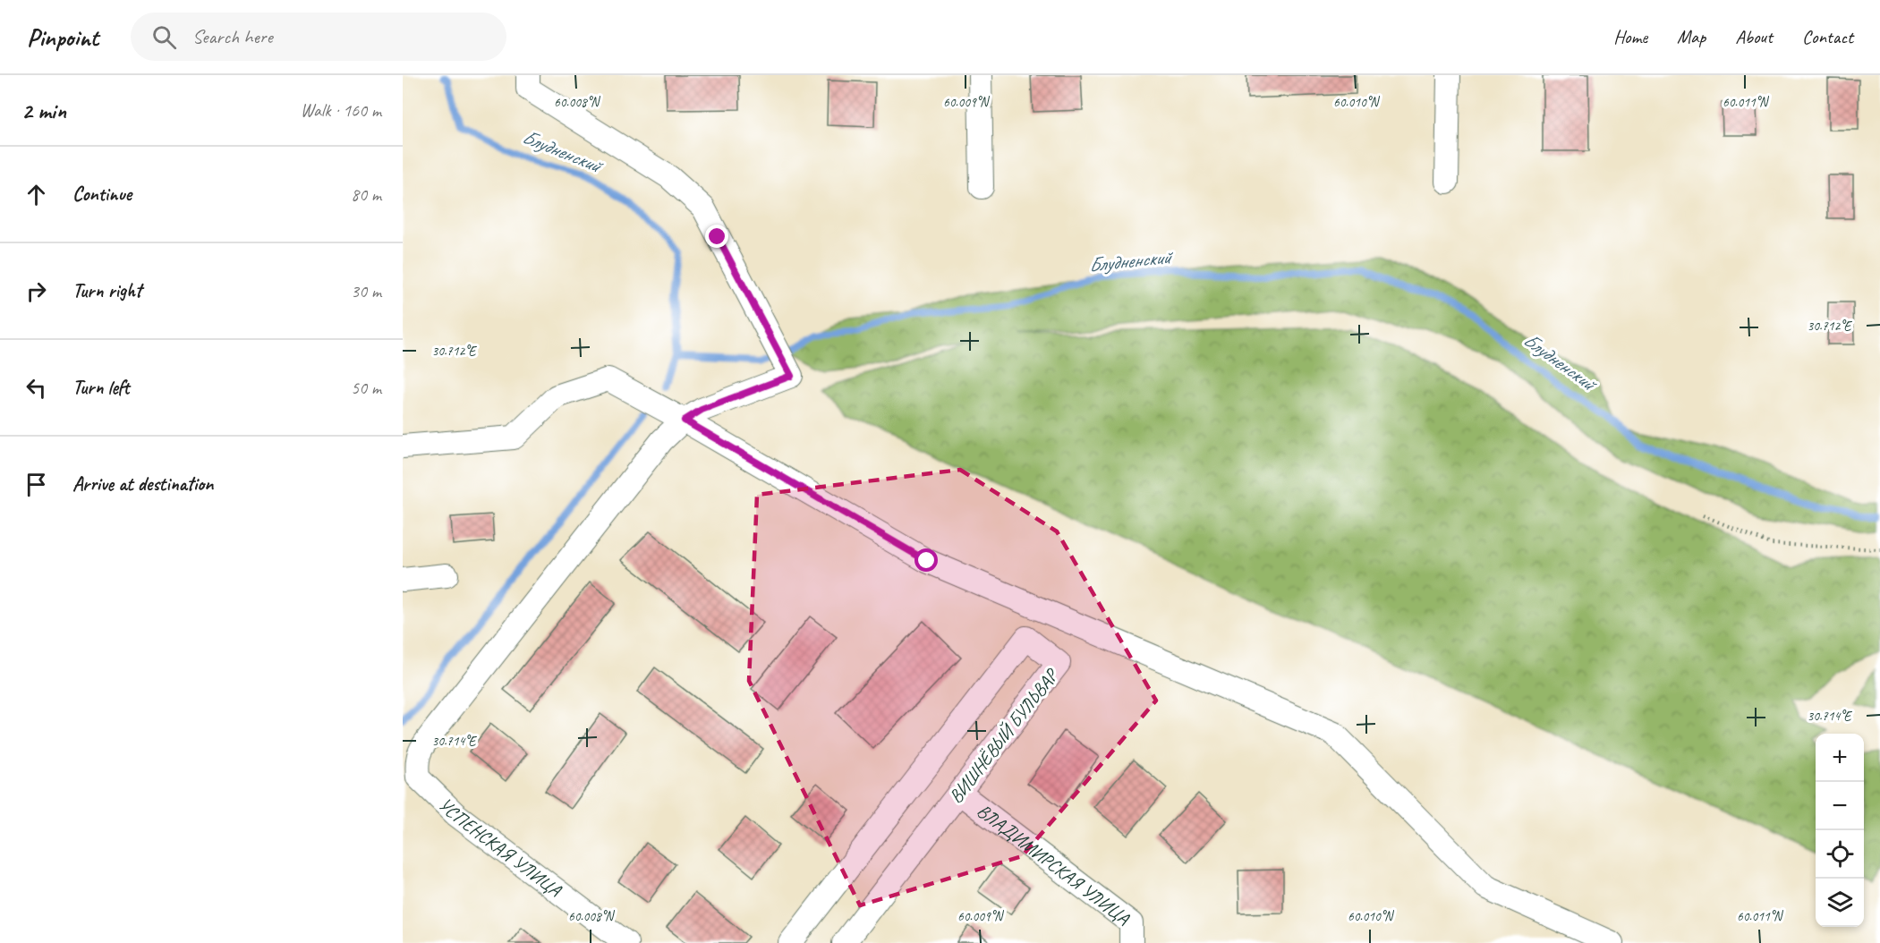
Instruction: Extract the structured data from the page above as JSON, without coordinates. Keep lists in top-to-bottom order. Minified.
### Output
{"streets":{"street":["ВИШНЁВЫЙ БУЛЬВАР","УСПЕНСКАЯ УЛИЦА","ВЛАДИМИРСКАЯ УЛИЦА"]},"crossings":[["ВИШНЁВЫЙ БУЛЬВАР","ВЛАДИМИРСКАЯ УЛИЦА"]],"water":["Блудненский"],"page":{"header":"Pinpoint","search":"Search here","nav":["Home","Map","About","Contact"],"heading":["2 min","Walk · 160 m"],"list":[["Continue","80 m"],["Turn right","30 m"],["Turn left","50 m"],"Arrive at destination"],"map_buttons":["+","−"]},"coordinates":["60.008°N","60.009°N","60.010°N","60.011°N","30.712°E","30.714°E"]}
